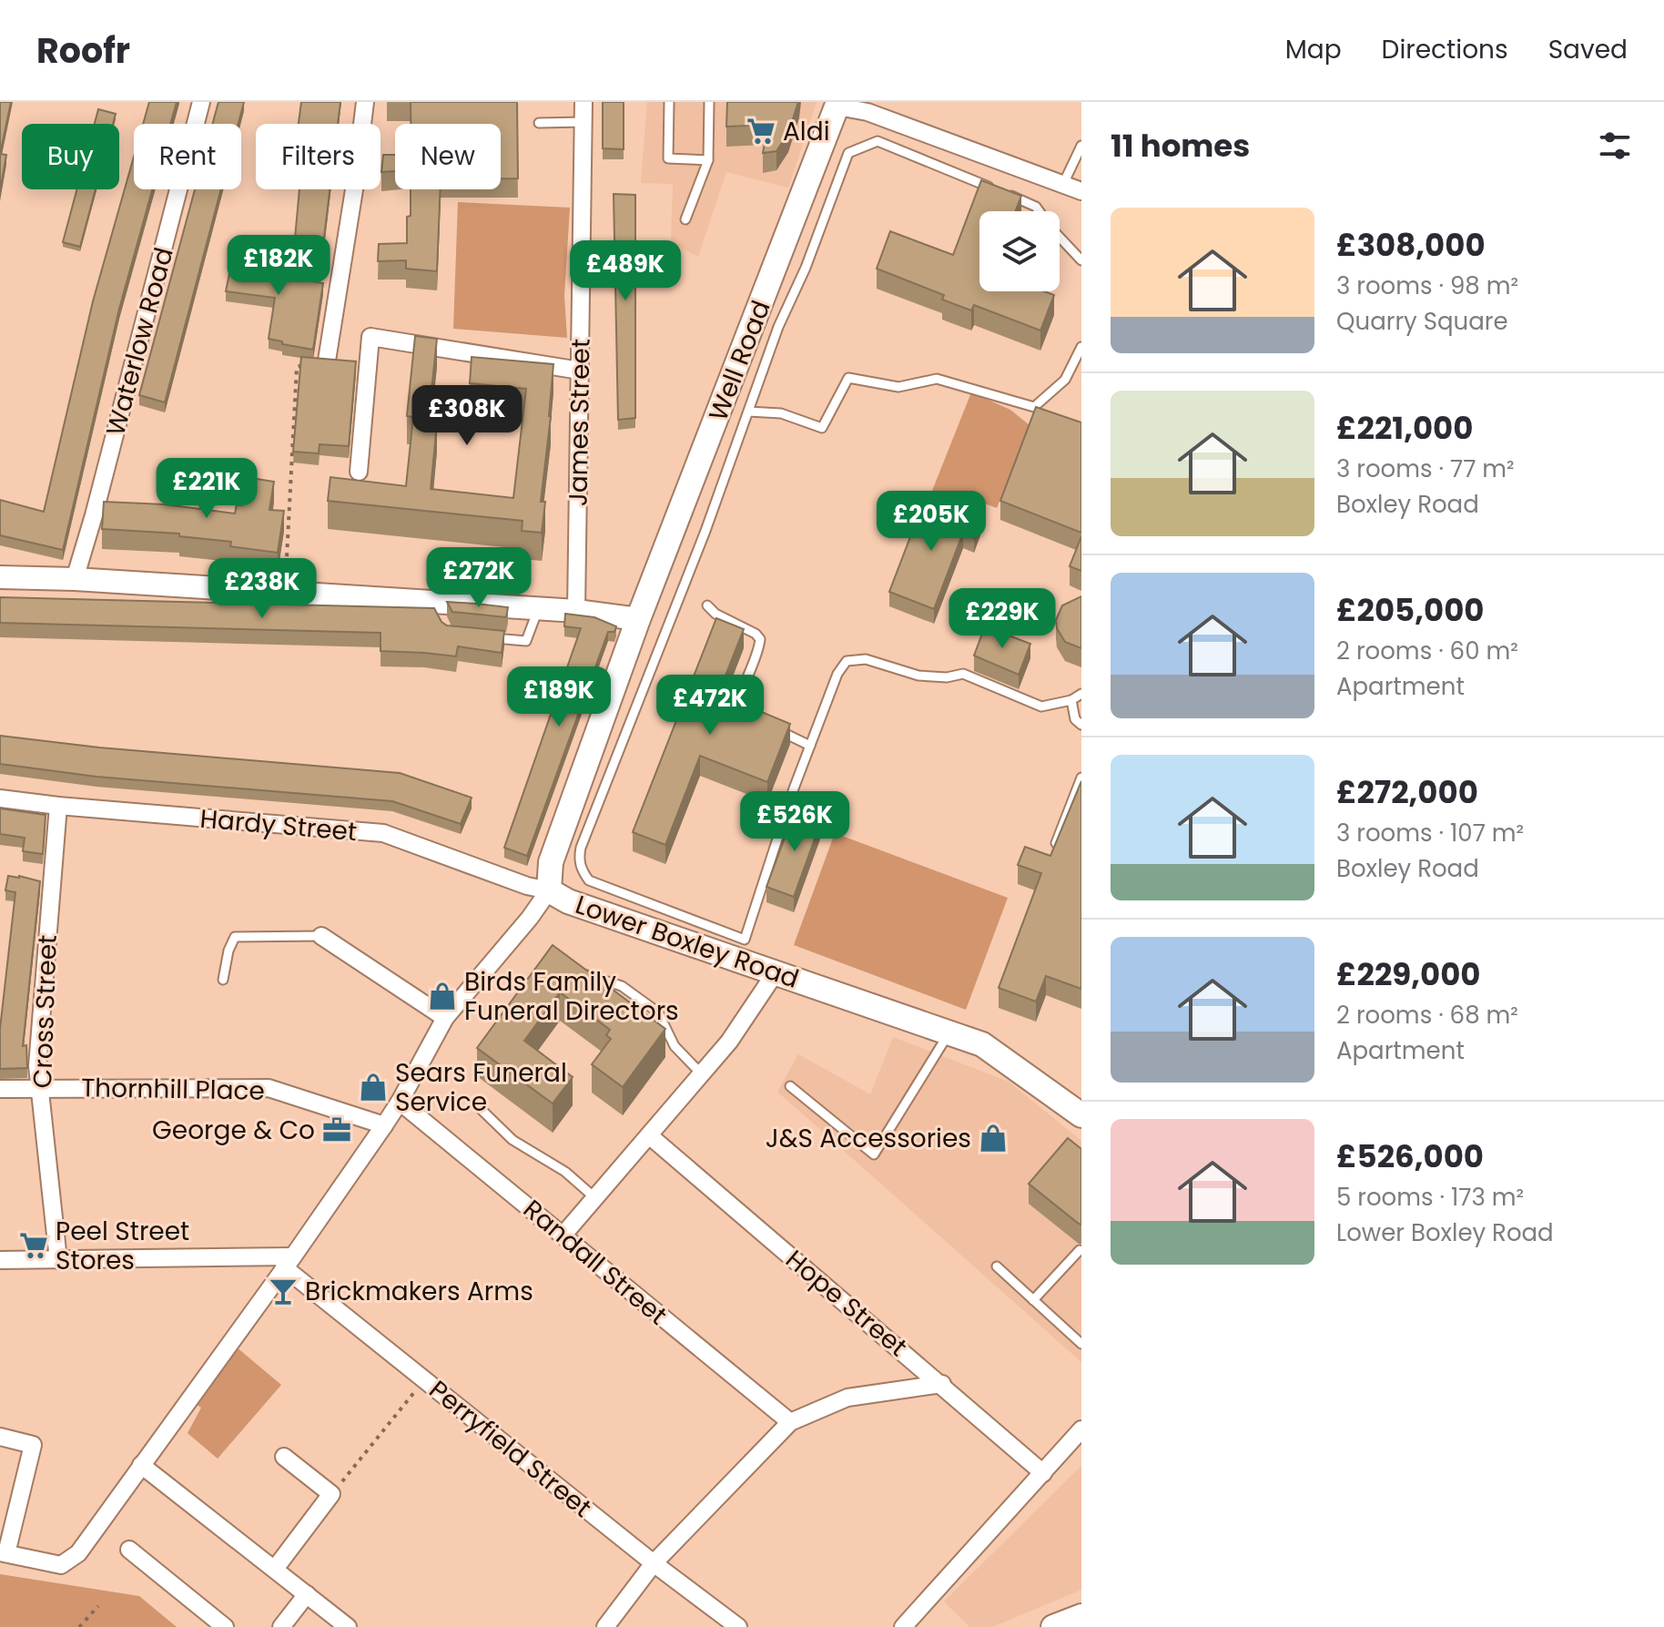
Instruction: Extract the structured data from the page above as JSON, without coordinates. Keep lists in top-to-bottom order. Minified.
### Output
{"streets":{"main road":["Well Road","Lower Boxley Road"],"street":["Waterlow Road","James Street","Hardy Street","Cross Street","Thornhill Place","Randall Street","Hope Street","Perryfield Street"]},"crossings":[["Well Road","Lower Boxley Road"],["Hardy Street","Lower Boxley Road"],["Hardy Street","Cross Street"],["Cross Street","Thornhill Place"]],"places":{"supermarket":["Aldi","Peel Street Stores"],"shop":["Birds Family Funeral Directors","Sears Funeral Service","J&S Accessories"],"office":["George & Co"],"bar":["Brickmakers Arms"]},"page":{"header":"Roofr","nav":["Map","Directions","Saved"],"heading":"11 homes","chip":["Buy","Rent","Filters","New"],"list":[{"name":"£308,000","note":"3 rooms · 98 m² · Quarry Square"},{"name":"£221,000","note":"3 rooms · 77 m² · Boxley Road"},{"name":"£205,000","note":"2 rooms · 60 m² · Apartment"},{"name":"£272,000","note":"3 rooms · 107 m² · Boxley Road"},{"name":"£229,000","note":"2 rooms · 68 m² · Apartment"},{"name":"£526,000","note":"5 rooms · 173 m² · Lower Boxley Road"}],"price":["£182K","£489K","£308K","£221K","£205K","£272K","£238K","£229K","£189K","£472K","£526K"]}}
